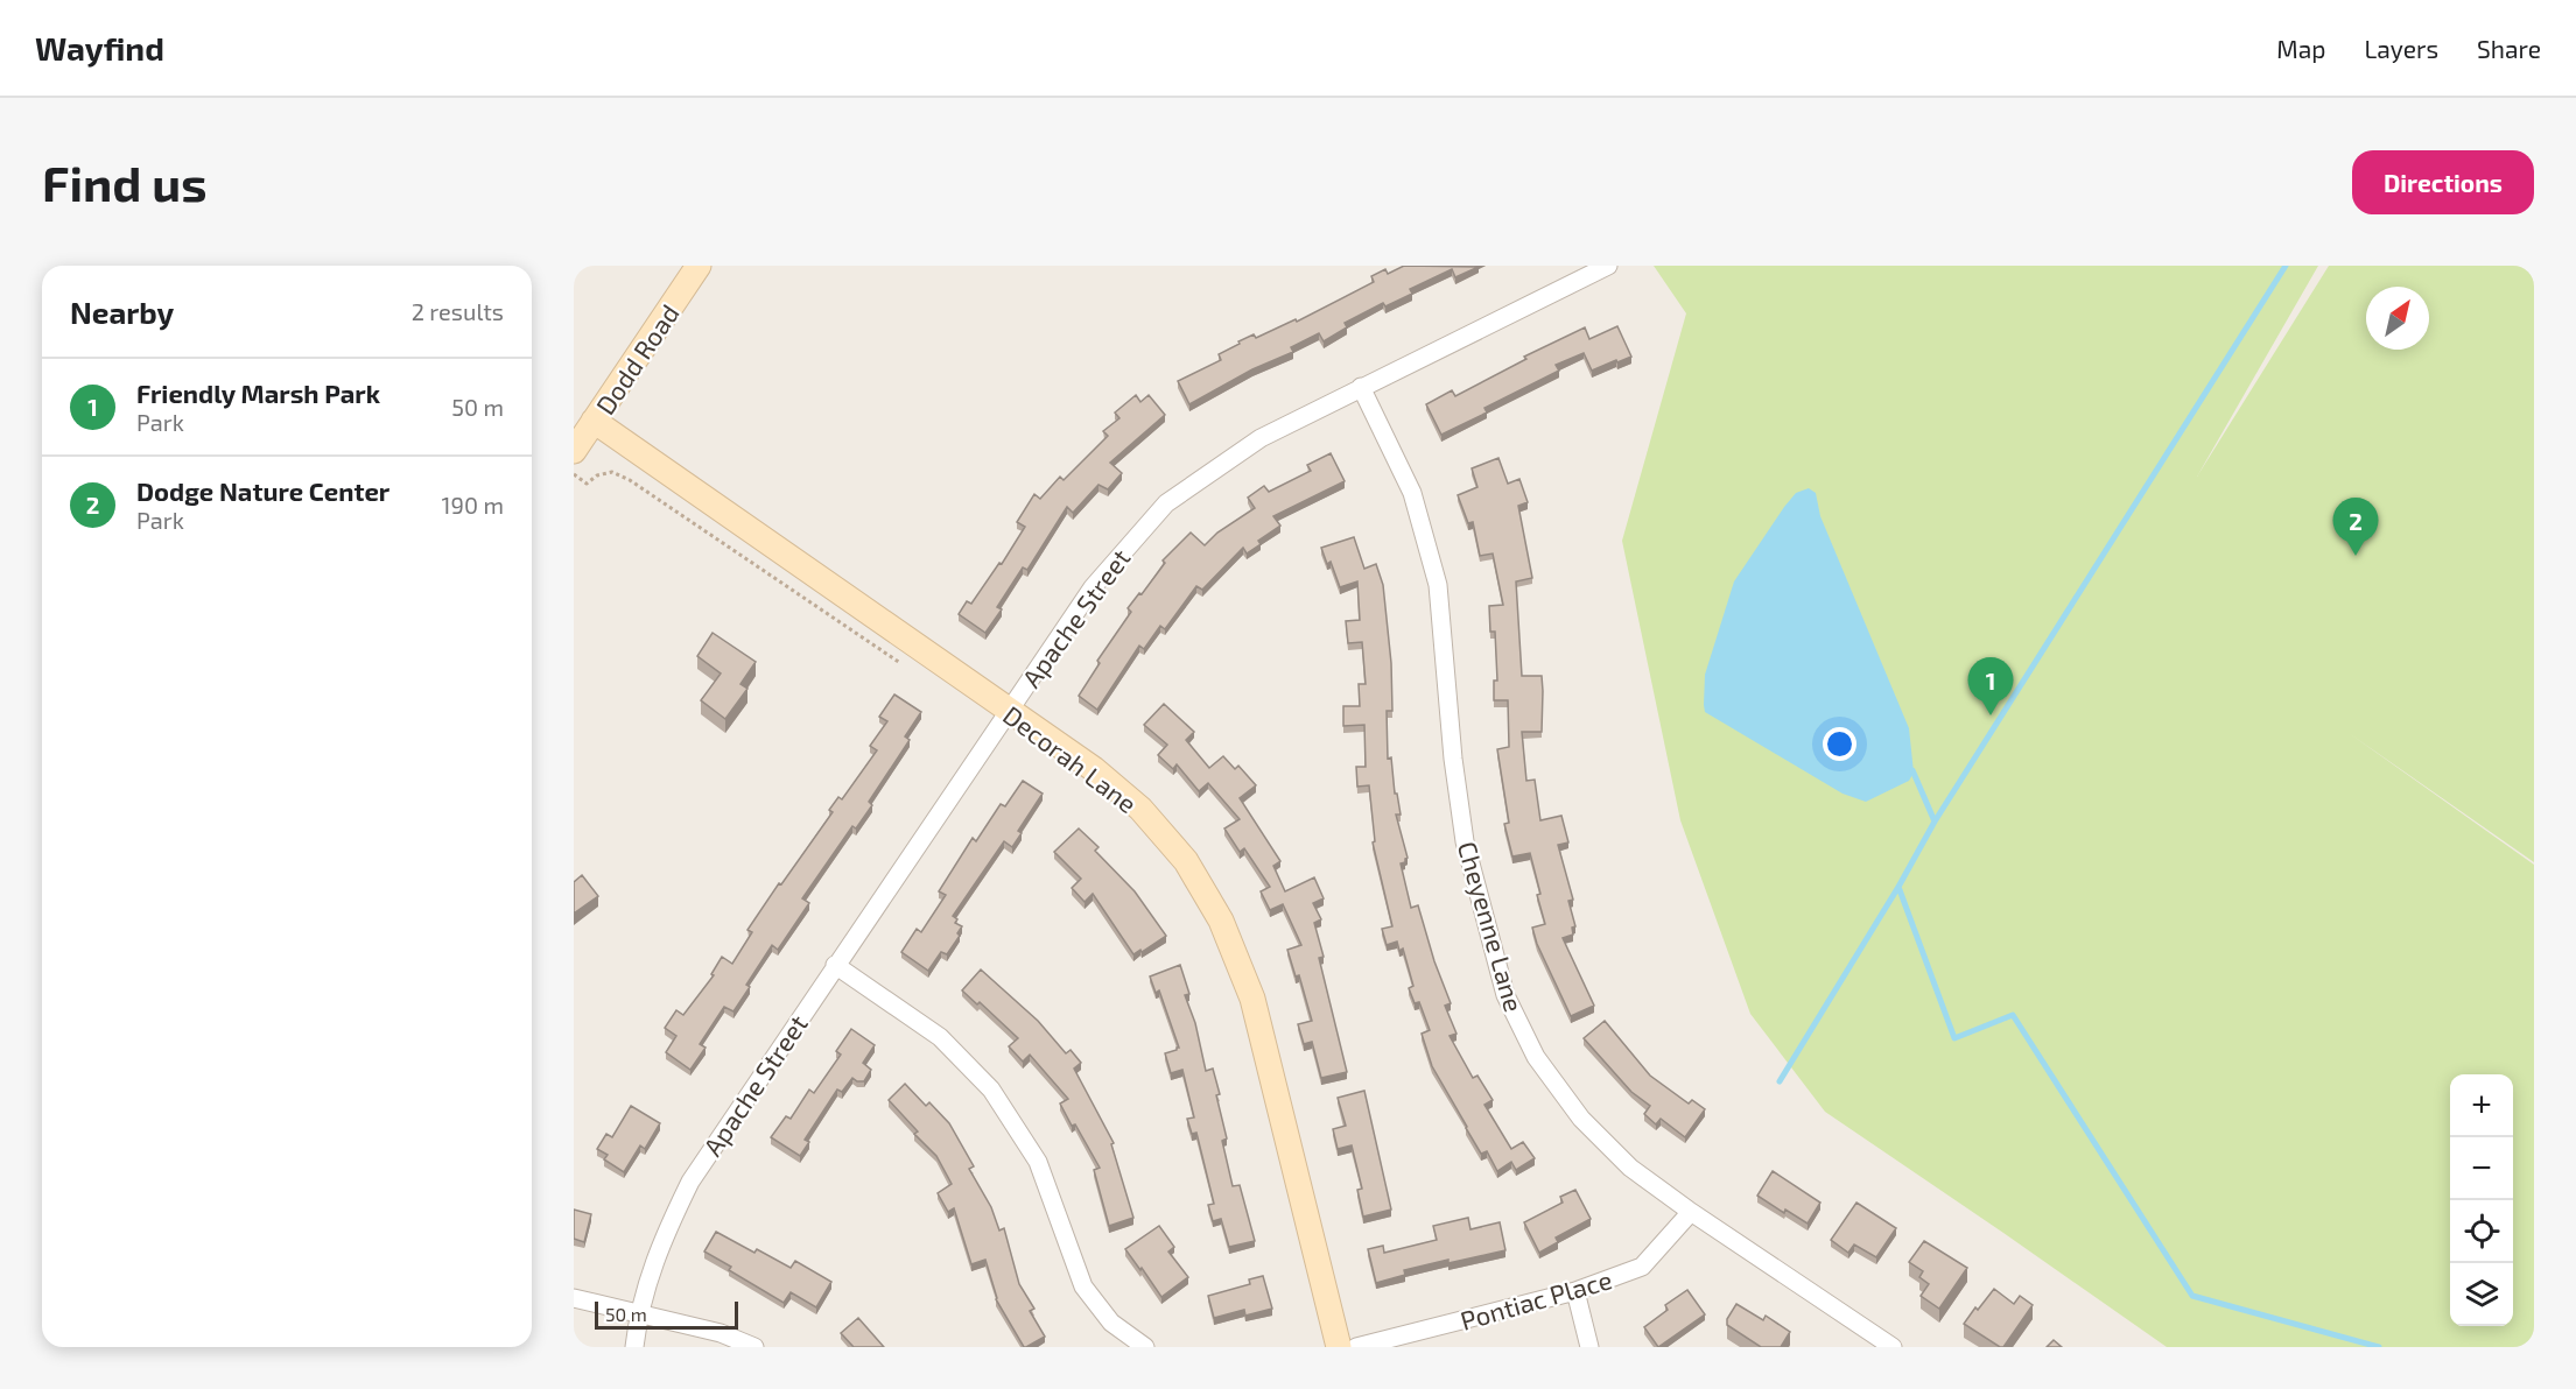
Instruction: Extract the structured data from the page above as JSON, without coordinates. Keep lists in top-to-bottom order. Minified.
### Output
{"streets":{"street":["Dodd Road","Apache Street","Decorah Lane","Cheyenne Lane","Pontiac Place"]},"crossings":[["Dodd Road","Decorah Lane"],["Apache Street","Decorah Lane"],["Apache Street","Cheyenne Lane"],["Cheyenne Lane","Pontiac Place"]],"scale_bar":"50 m","north":"top right","page":{"header":"Wayfind","nav":["Map","Layers","Share"],"buttons":"Directions","title":"Find us","heading":["Nearby","2 results"],"list":[{"mark":"1","name":"Friendly Marsh Park","note":"Park","value":"50 m"},{"mark":"2","name":"Dodge Nature Center","note":"Park","value":"190 m"}],"pins":["2","1"],"map_buttons":["+","−"],"scale":"50 m"}}
